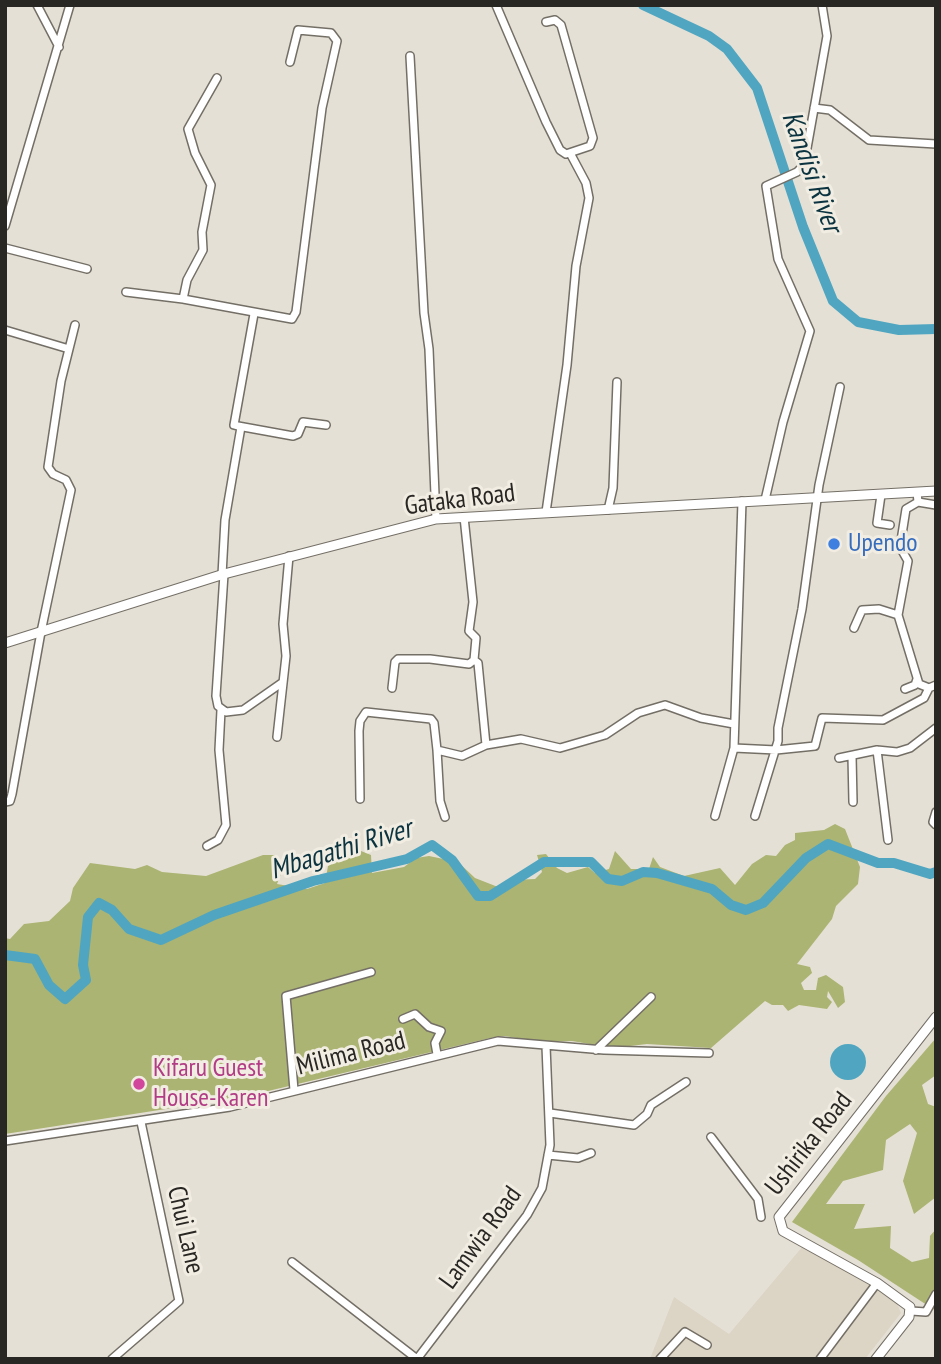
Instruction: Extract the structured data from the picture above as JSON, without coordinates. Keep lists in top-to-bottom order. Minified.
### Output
{"streets":{"street":["Gataka Road","Milima Road","Ushirika Road","Chui Lane","Lamwia Road"]},"crossings":[["Milima Road","Chui Lane"],["Milima Road","Lamwia Road"]],"water":["Kandisi River","Mbagathi River"],"places":["Upendo","Kifaru Guest House-Karen"]}
